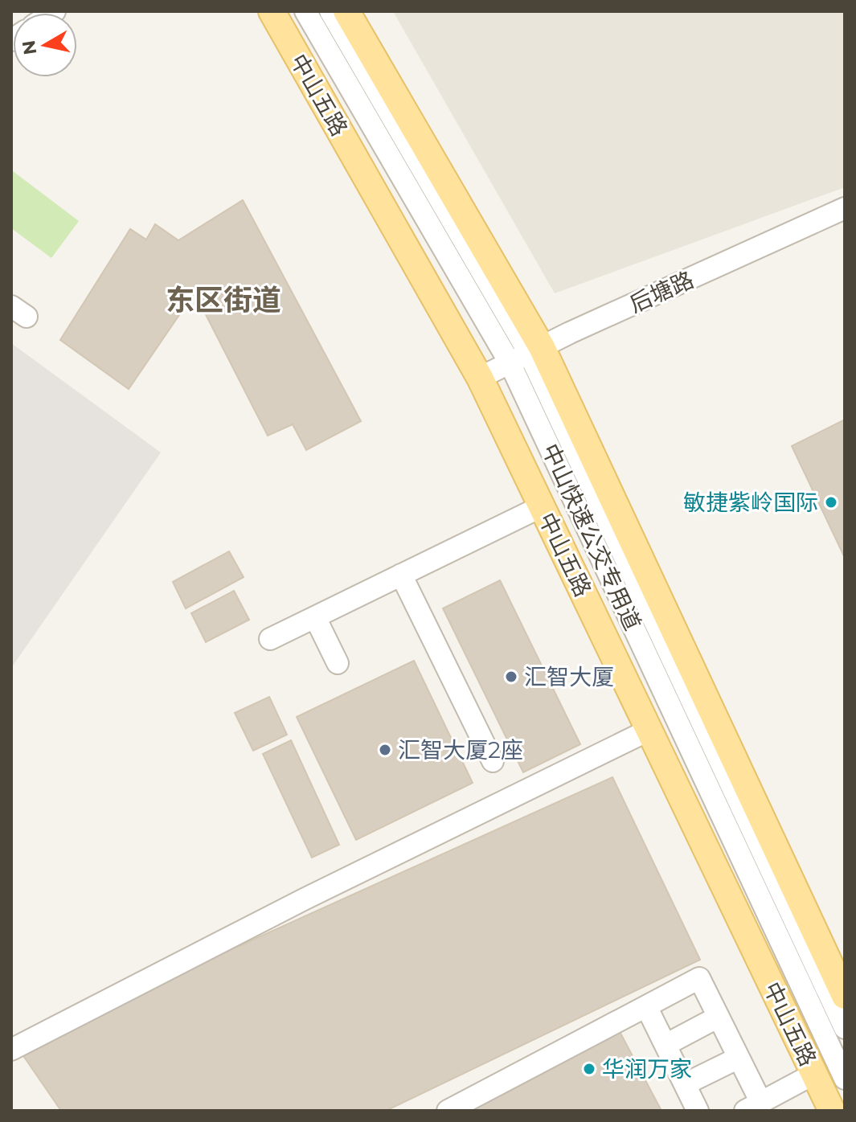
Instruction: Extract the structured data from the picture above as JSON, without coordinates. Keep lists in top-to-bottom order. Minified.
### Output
{"streets":{"main road":["中山五路"],"street":["后塘路","中山快速公交专用道"]},"crossings":[["中山五路","后塘路"],["后塘路","中山快速公交专用道"]],"districts":["东区街道"],"places":["敏捷紫岭国际","汇智大厦","汇智大厦2座","华润万家"],"north":"left"}
